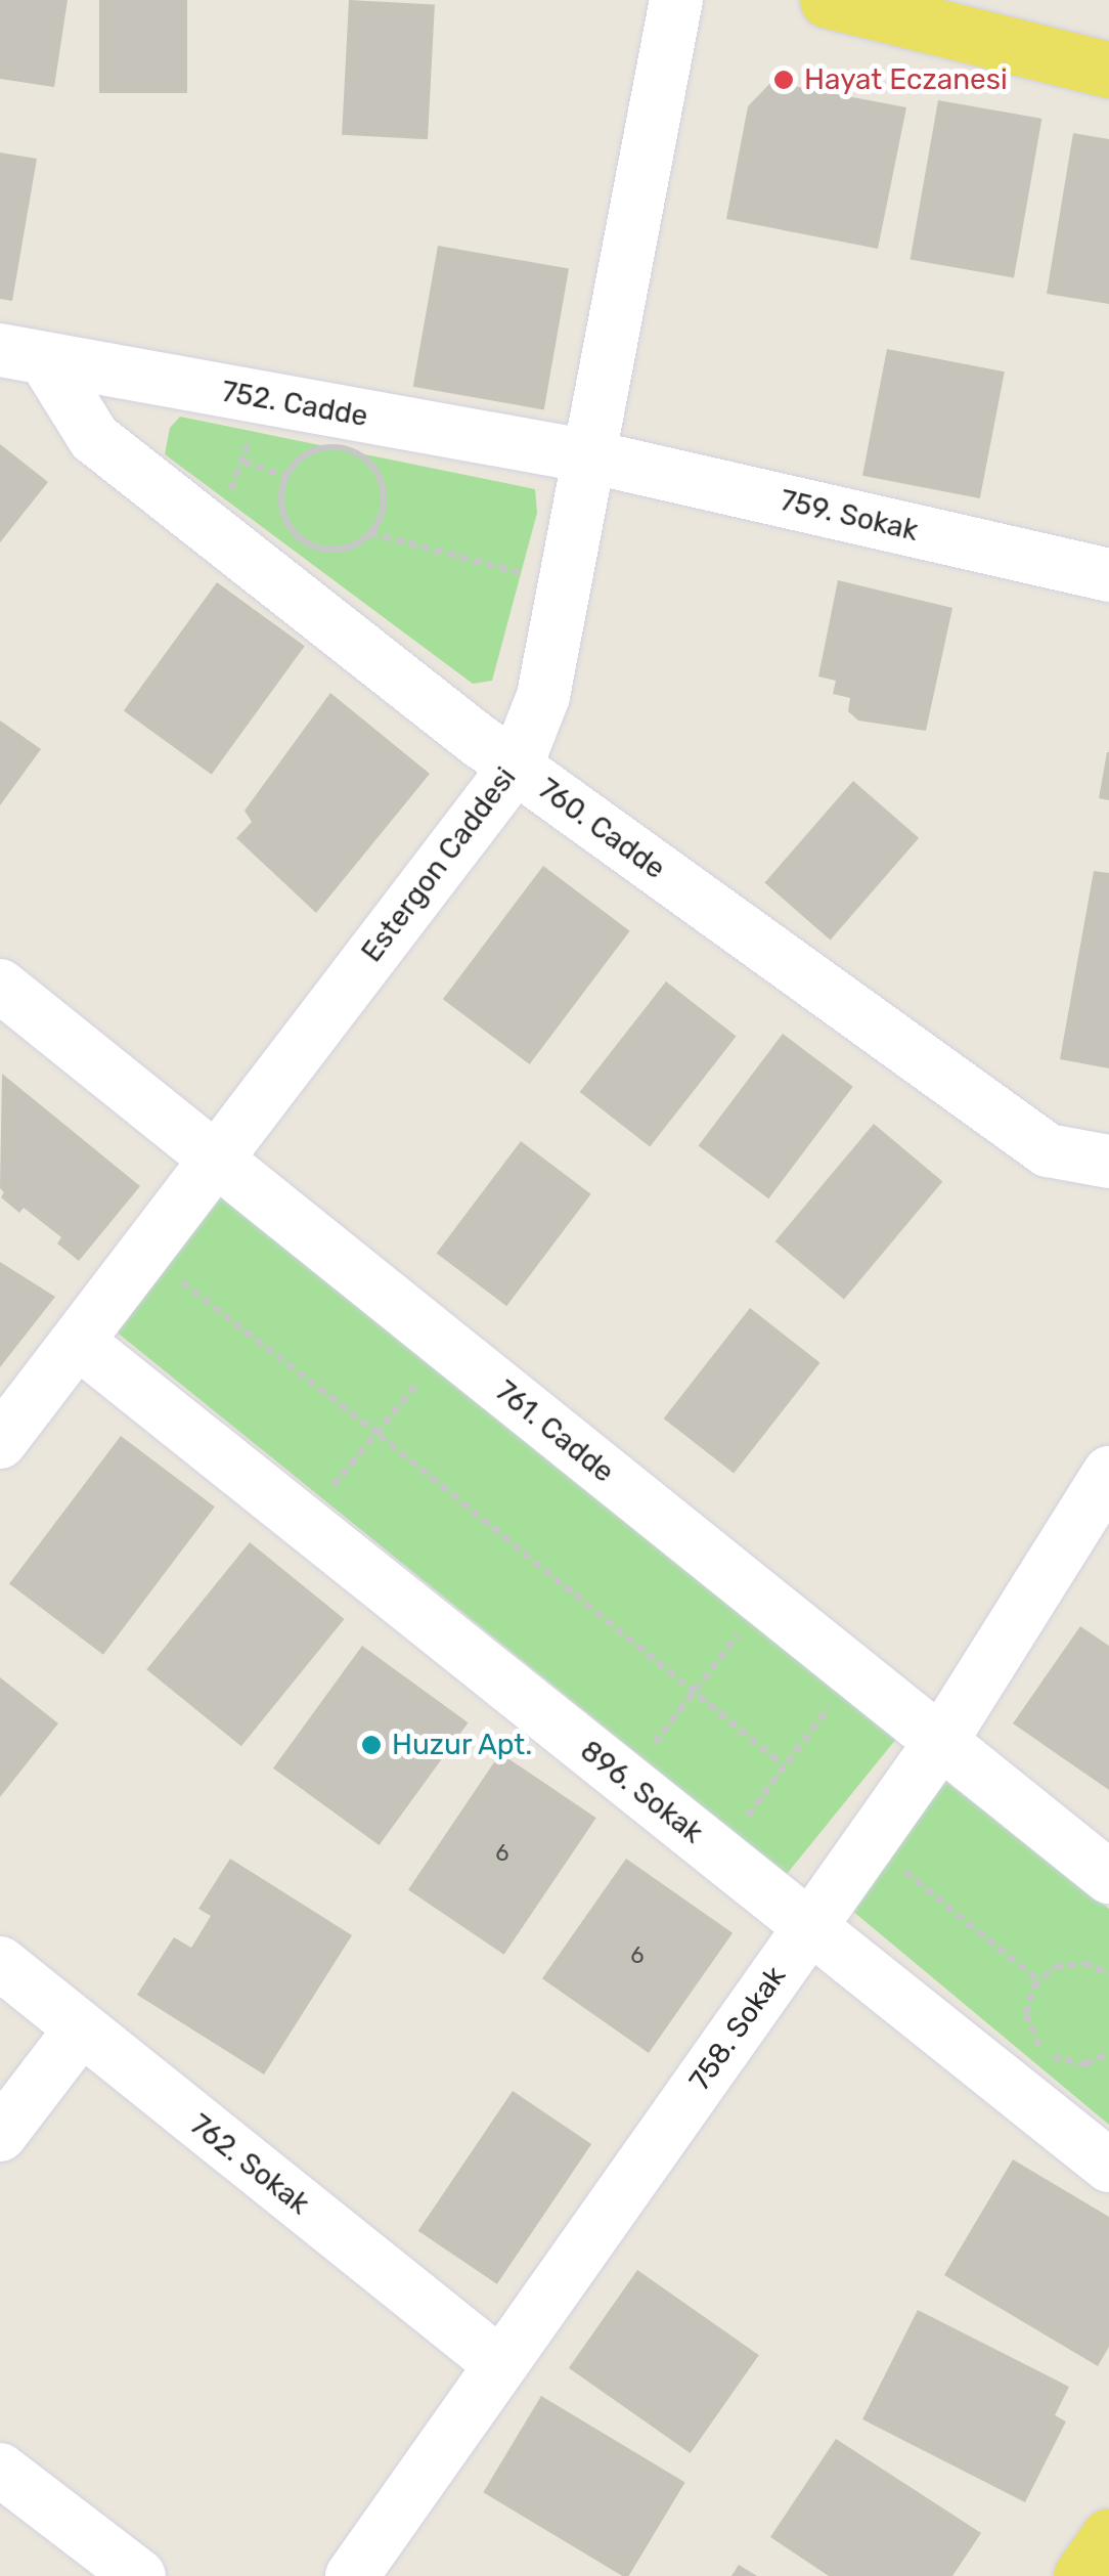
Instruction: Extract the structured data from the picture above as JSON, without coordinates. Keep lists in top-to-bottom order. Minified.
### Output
{"streets":{"street":["752. Cadde","759. Sokak","760. Cadde","Estergon Caddesi","761. Cadde","896. Sokak","758. Sokak","762. Sokak"]},"crossings":[["752. Cadde","759. Sokak"],["752. Cadde","760. Cadde"],["752. Cadde","Estergon Caddesi"],["759. Sokak","Estergon Caddesi"],["760. Cadde","Estergon Caddesi"],["Estergon Caddesi","761. Cadde"],["Estergon Caddesi","896. Sokak"],["761. Cadde","758. Sokak"],["896. Sokak","758. Sokak"],["758. Sokak","762. Sokak"]],"places":["Hayat Eczanesi","Huzur Apt."],"house_numbers":["6","6"]}
